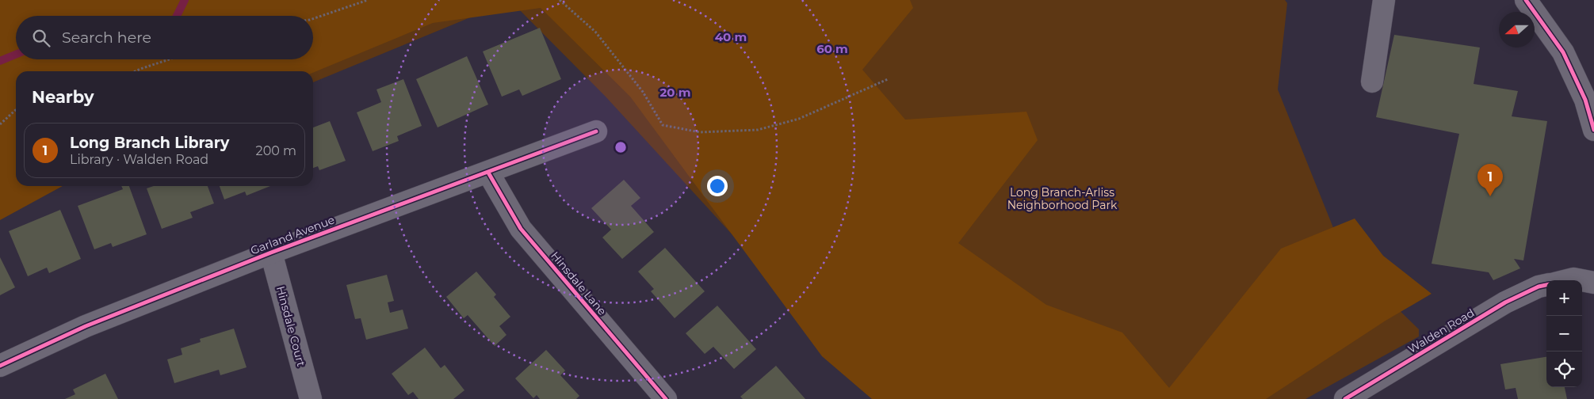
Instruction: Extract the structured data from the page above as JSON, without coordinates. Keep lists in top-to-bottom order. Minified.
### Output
{"streets":{"street":["Garland Avenue","Hinsdale Lane","Hinsdale Court","Walden Road"]},"crossings":[["Garland Avenue","Hinsdale Lane"],["Garland Avenue","Hinsdale Court"]],"parks":["Long Branch-Arliss Neighborhood Park"],"north":"left","page":{"search":"Search here","heading":"Nearby","list":[{"mark":"1","name":"Long Branch Library","note":"Library · Walden Road","value":"200 m"}],"pins":"1","map_buttons":["+","−"]},"rings":["40 m","60 m","20 m"]}
